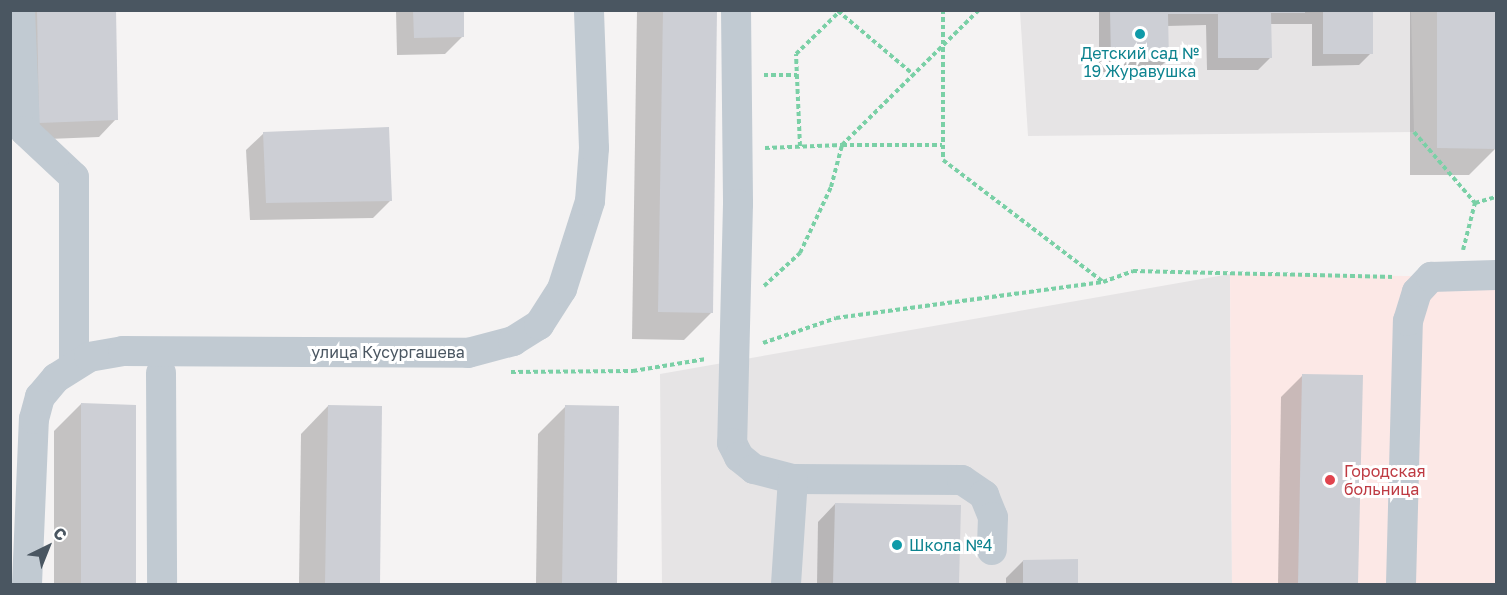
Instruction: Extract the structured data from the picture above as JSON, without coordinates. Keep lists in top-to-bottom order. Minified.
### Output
{"streets":{"street":["улица Кусургашева"]},"places":["Детский сад № 19 Журавушка","Городская больница","Школа №4"],"north":"top right"}
